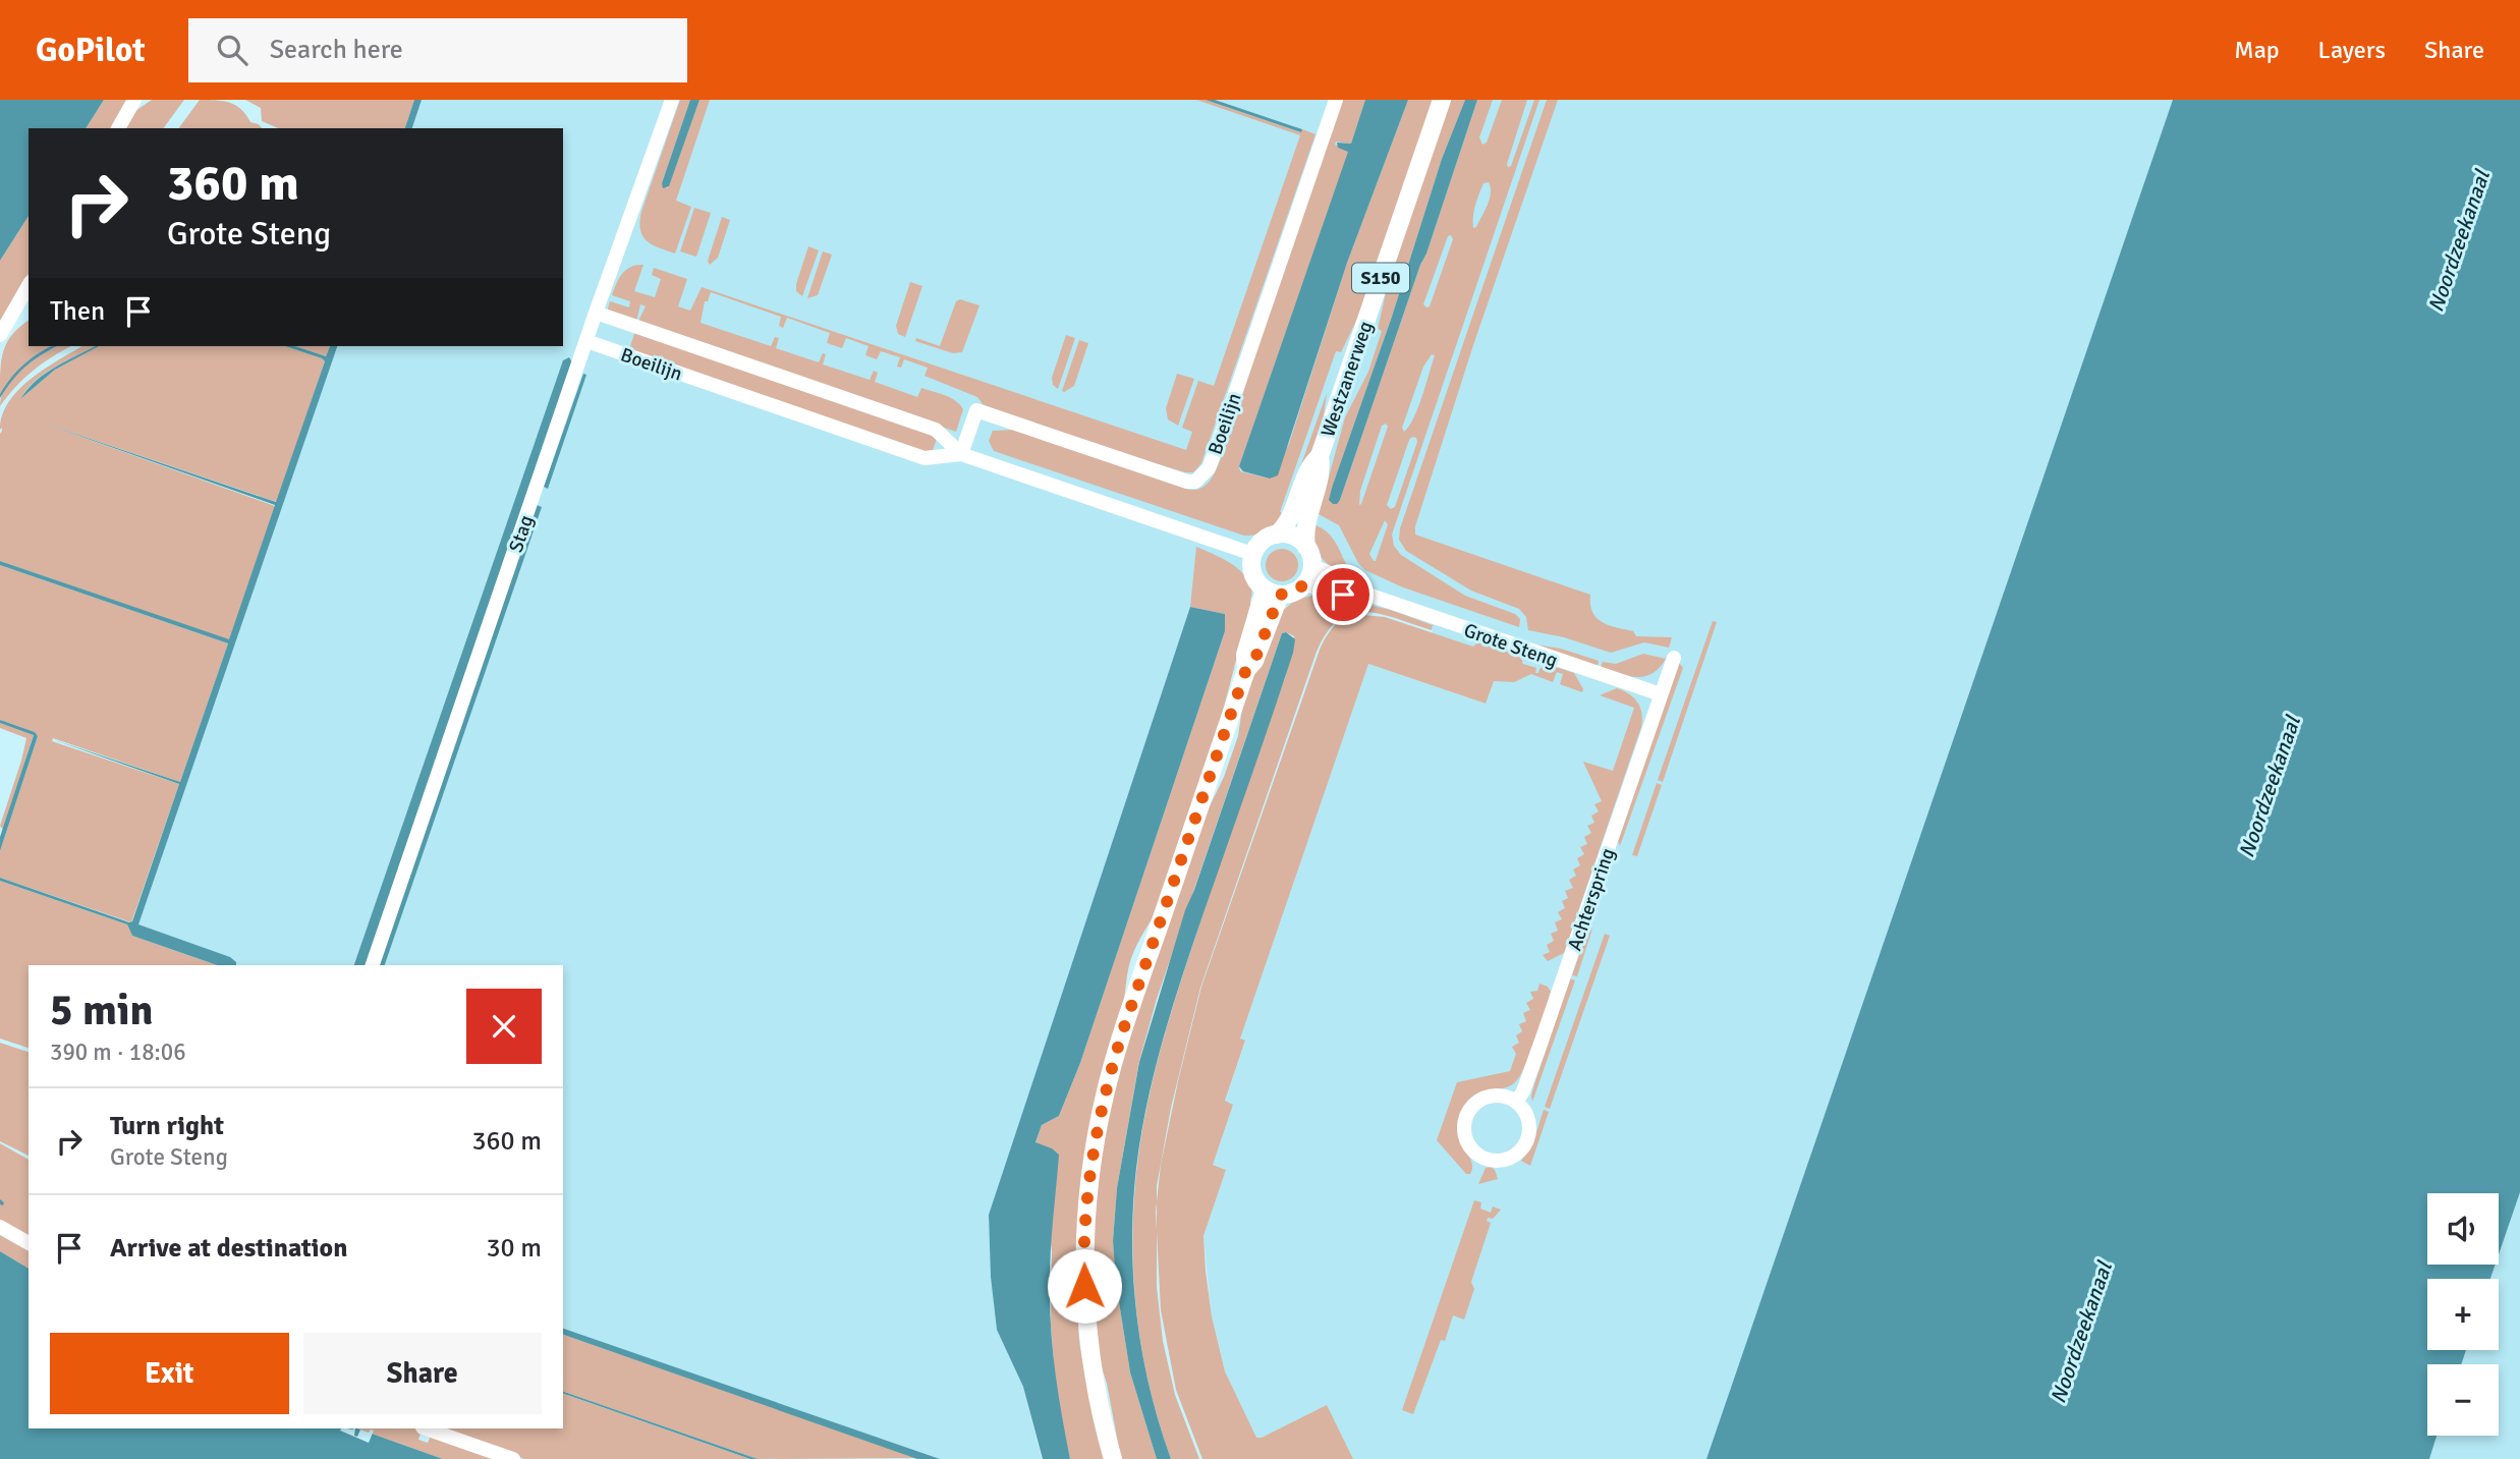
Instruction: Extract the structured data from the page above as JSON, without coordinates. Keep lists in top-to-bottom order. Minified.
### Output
{"streets":{"main road":["S150","Westzanerweg"],"street":["Boeilijn","Stag","Grote Steng","Achterspring"]},"crossings":[["S150","Boeilijn"],["S150","Westzanerweg"],["S150","Grote Steng"],["Boeilijn","Westzanerweg"],["Boeilijn","Stag"],["Boeilijn","Grote Steng"],["Westzanerweg","Grote Steng"],["Grote Steng","Achterspring"]],"water":["Noordzeekanaal"],"page":{"header":"GoPilot","search":"Search here","nav":["Map","Layers","Share"],"turn":["360 m","Grote Steng"],"then":"Then","heading":["5 min","390 m · 18:06"],"list":[{"name":"Turn right","note":"Grote Steng","value":"360 m"},{"name":"Arrive at destination","value":"30 m"}],"map_buttons":["+","−"],"buttons":["Exit","Share"]}}
